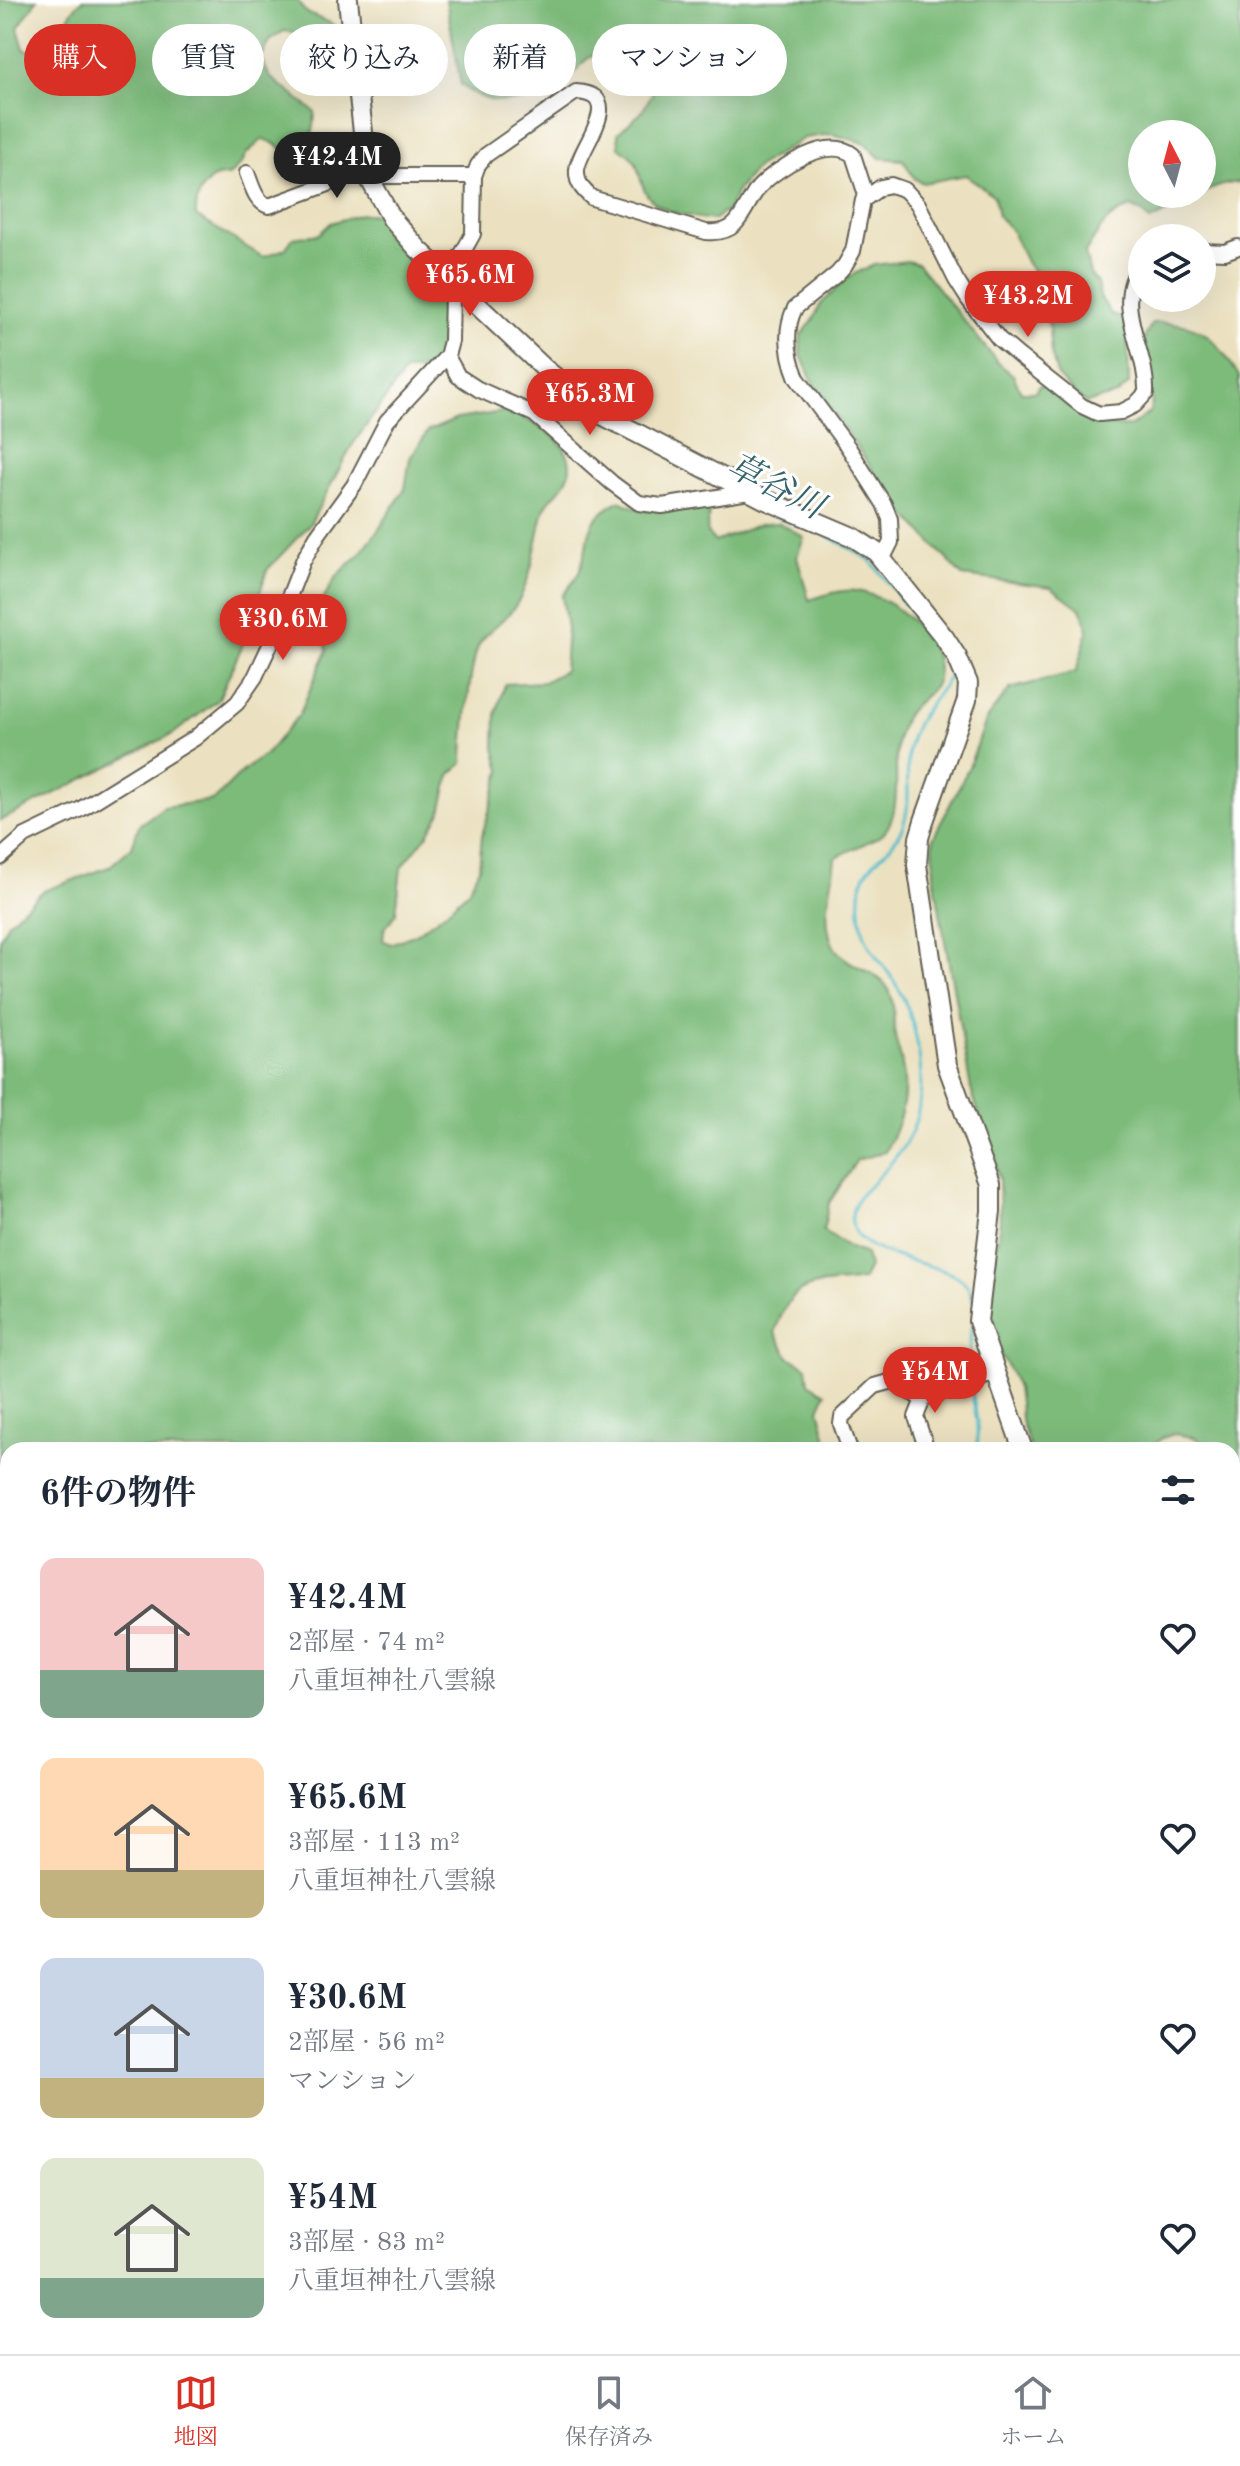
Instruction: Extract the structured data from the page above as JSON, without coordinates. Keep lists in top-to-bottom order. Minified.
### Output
{"water":["草谷川"],"north":"top","page":{"chip":["購入","賃貸","絞り込み","新着","マンション"],"price":["¥42.4M","¥65.6M","¥43.2M","¥65.3M","¥30.6M","¥54M"],"heading":"6件の物件","list":[{"name":"¥42.4M","note":"2部屋 · 74 m² · 八重垣神社八雲線"},{"name":"¥65.6M","note":"3部屋 · 113 m² · 八重垣神社八雲線"},{"name":"¥30.6M","note":"2部屋 · 56 m² · マンション"},{"name":"¥54M","note":"3部屋 · 83 m² · 八重垣神社八雲線"}],"tabs":["地図","保存済み","ホーム"]}}
